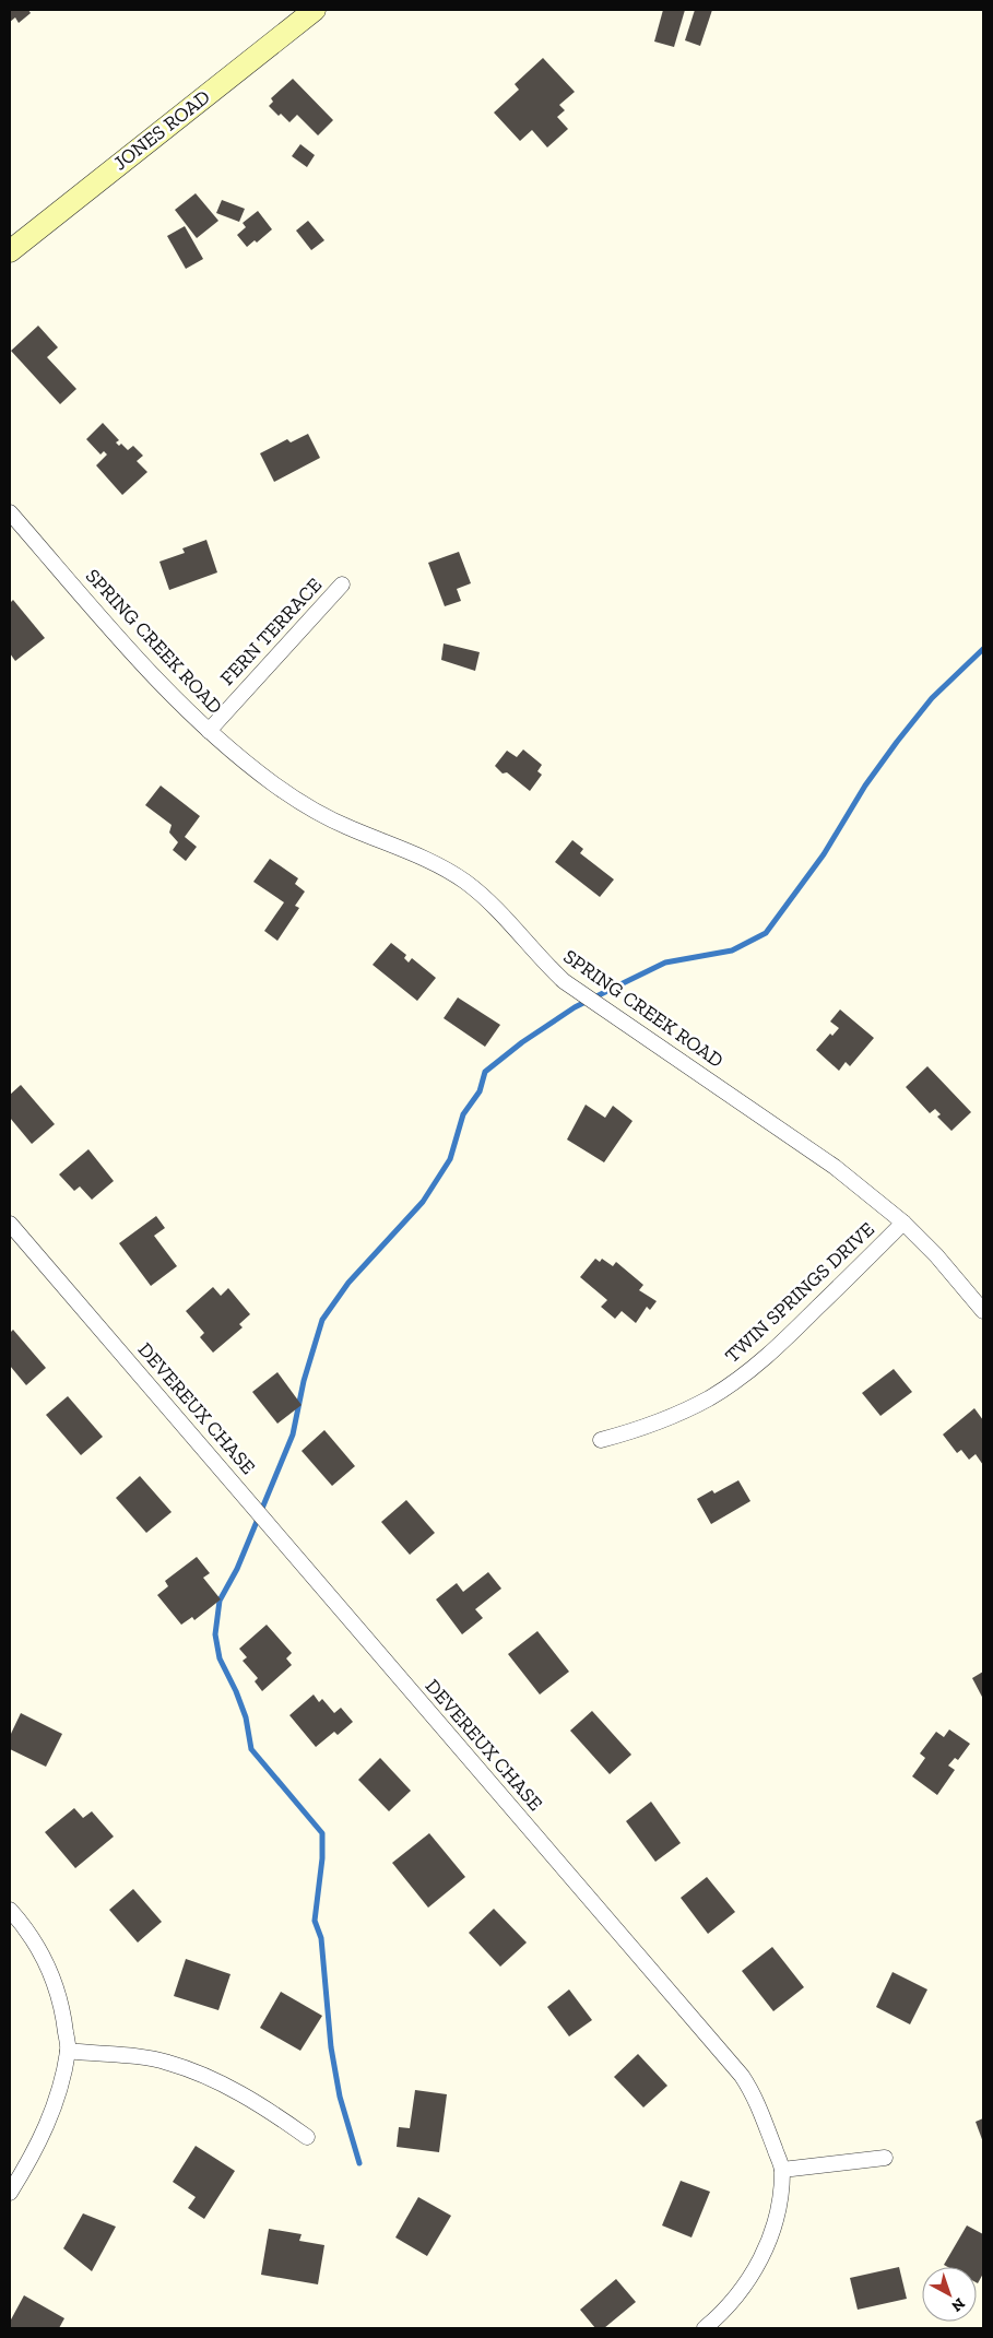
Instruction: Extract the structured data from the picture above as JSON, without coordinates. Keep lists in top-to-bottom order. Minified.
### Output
{"streets":{"street":["JONES ROAD","FERN TERRACE","SPRING CREEK ROAD","TWIN SPRINGS DRIVE","DEVEREUX CHASE"]},"crossings":[["FERN TERRACE","SPRING CREEK ROAD"],["SPRING CREEK ROAD","TWIN SPRINGS DRIVE"]],"north":"bottom right"}
